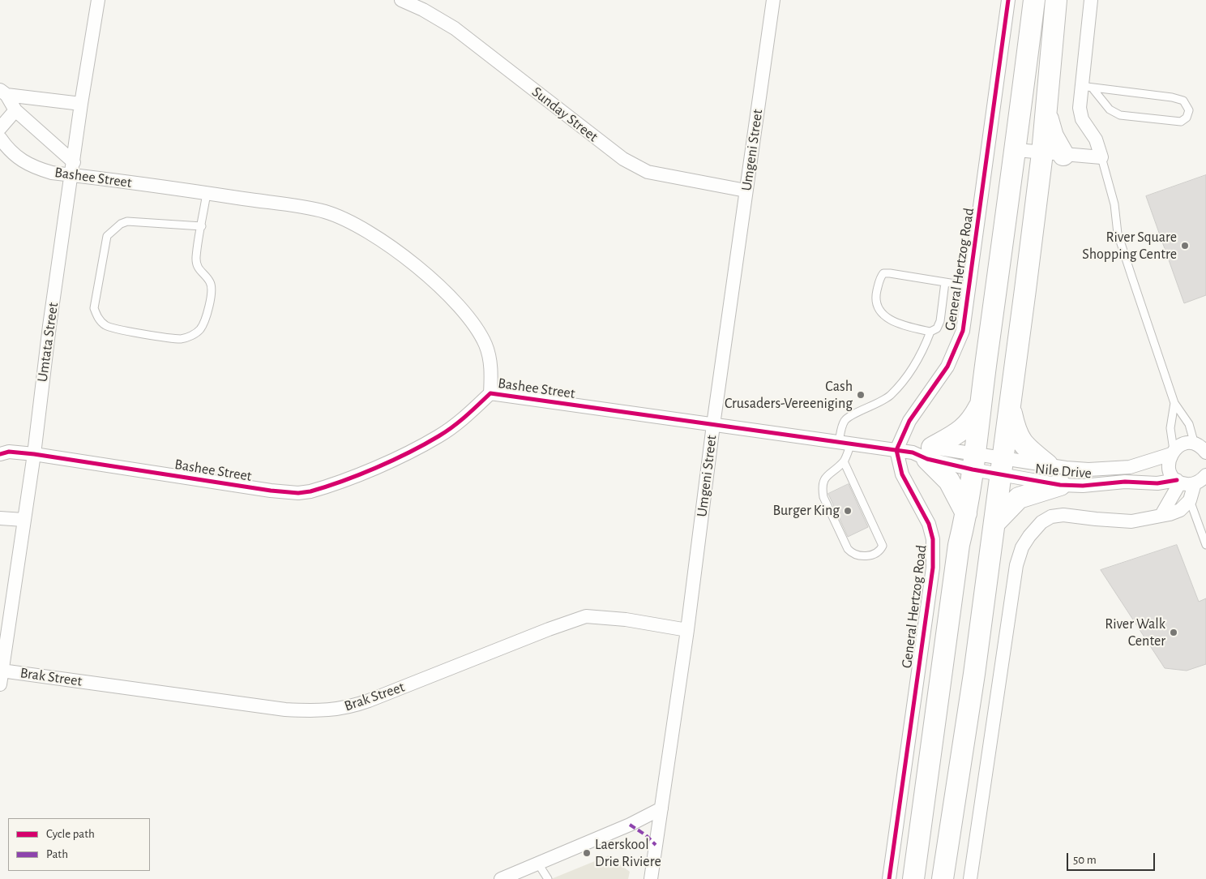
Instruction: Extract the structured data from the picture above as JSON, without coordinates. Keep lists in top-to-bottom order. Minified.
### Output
{"streets":{"street":["Sunday Street","Umgeni Street","Bashee Street","General Hertzog Road","Umtata Street","Nile Drive","Brak Street"]},"crossings":[["Sunday Street","Umgeni Street"],["Umgeni Street","Bashee Street"],["Umgeni Street","Brak Street"],["Bashee Street","General Hertzog Road"],["Bashee Street","Umtata Street"],["Bashee Street","Nile Drive"],["Umtata Street","Brak Street"]],"places":["River Square Shopping Centre","Cash Crusaders-Vereeniging","Burger King","River Walk Center","Laerskool Drie Riviere"],"legend":["Cycle path","Path"],"scale_bar":"50 m"}
